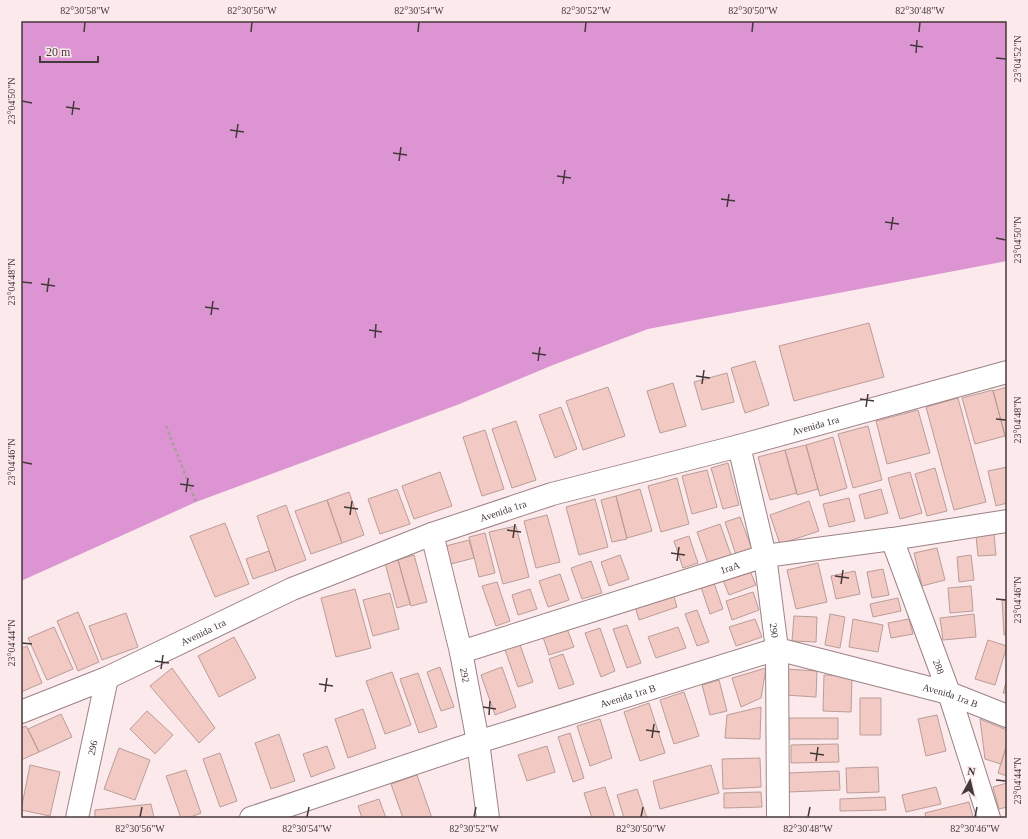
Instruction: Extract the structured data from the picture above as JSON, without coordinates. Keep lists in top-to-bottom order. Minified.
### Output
{"streets":{"street":["Avenida 1ra","1raA","290","288","292","Avenida 1ra B","296"]},"crossings":[["Avenida 1ra","290"],["Avenida 1ra","292"],["Avenida 1ra","296"],["1raA","290"],["1raA","288"],["1raA","292"],["290","Avenida 1ra B"],["288","Avenida 1ra B"],["292","Avenida 1ra B"]],"scale_bar":"20 m","north":"top","coordinates":["82°30'58\"W","82°30'56\"W","82°30'54\"W","82°30'52\"W","82°30'50\"W","82°30'48\"W","23°04'52\"N","23°04'50\"N","23°04'48\"N","23°04'46\"N","23°04'44\"N","82°30'46\"W"]}
